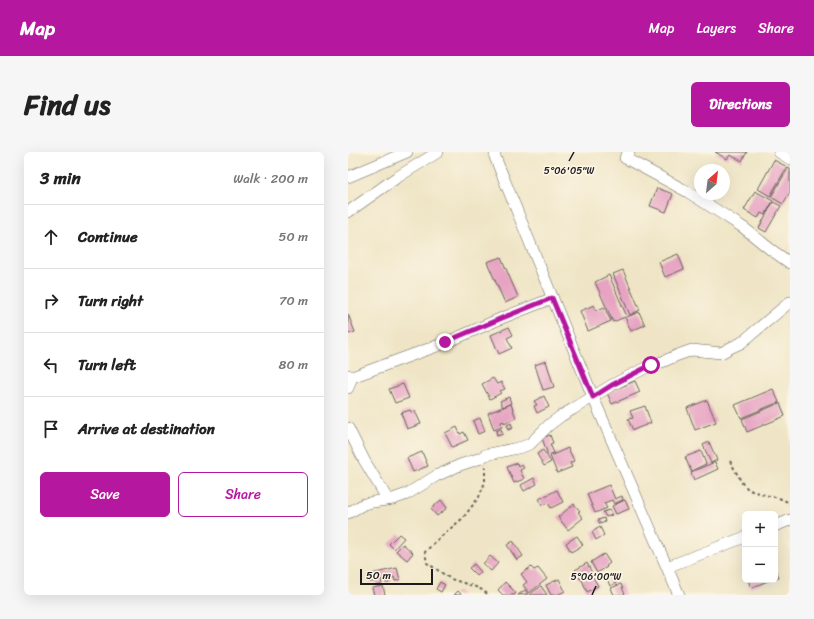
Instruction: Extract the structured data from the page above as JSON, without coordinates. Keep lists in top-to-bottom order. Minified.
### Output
{"scale_bar":"50 m","north":"top right","page":{"header":"Map","nav":["Map","Layers","Share"],"title":"Find us","buttons":["Directions",["Save","Share"]],"heading":["3 min","Walk · 200 m"],"list":[["Continue","50 m"],["Turn right","70 m"],["Turn left","80 m"],"Arrive at destination"],"map_buttons":["+","−"],"scale":"50 m"},"coordinates":["5°06'05\"W","5°06'00\"W"]}
